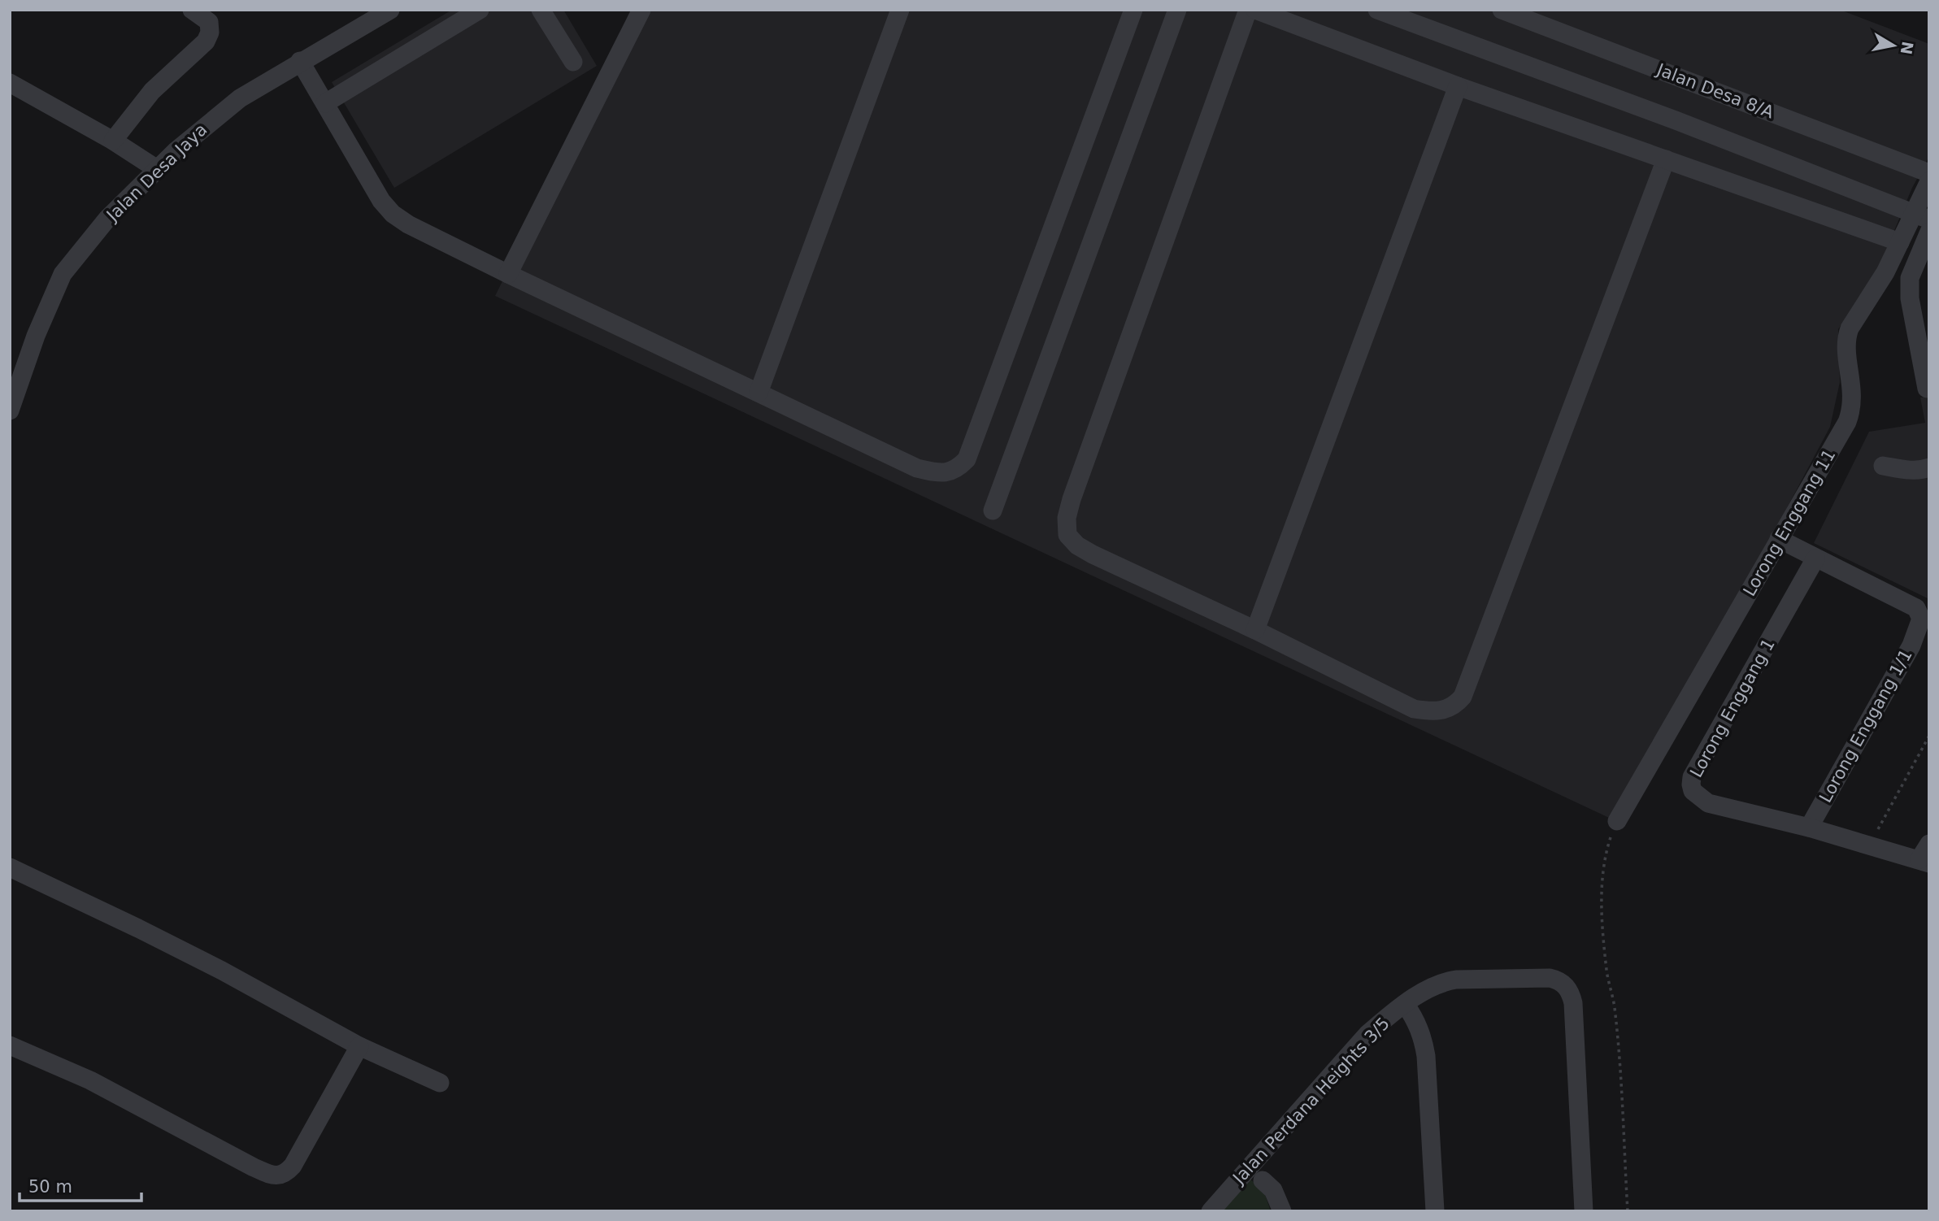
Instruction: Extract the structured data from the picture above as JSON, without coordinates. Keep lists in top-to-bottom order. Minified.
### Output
{"streets":{"street":["Jalan Desa 8/A","Jalan Desa Jaya","Lorong Enggang 11","Lorong Enggang 1","Lorong Enggang 1/1","Jalan Perdana Heights 3/5"]},"crossings":[["Lorong Enggang 11","Lorong Enggang 1/1"],["Lorong Enggang 1","Lorong Enggang 1/1"]],"scale_bar":"50 m","north":"right"}
